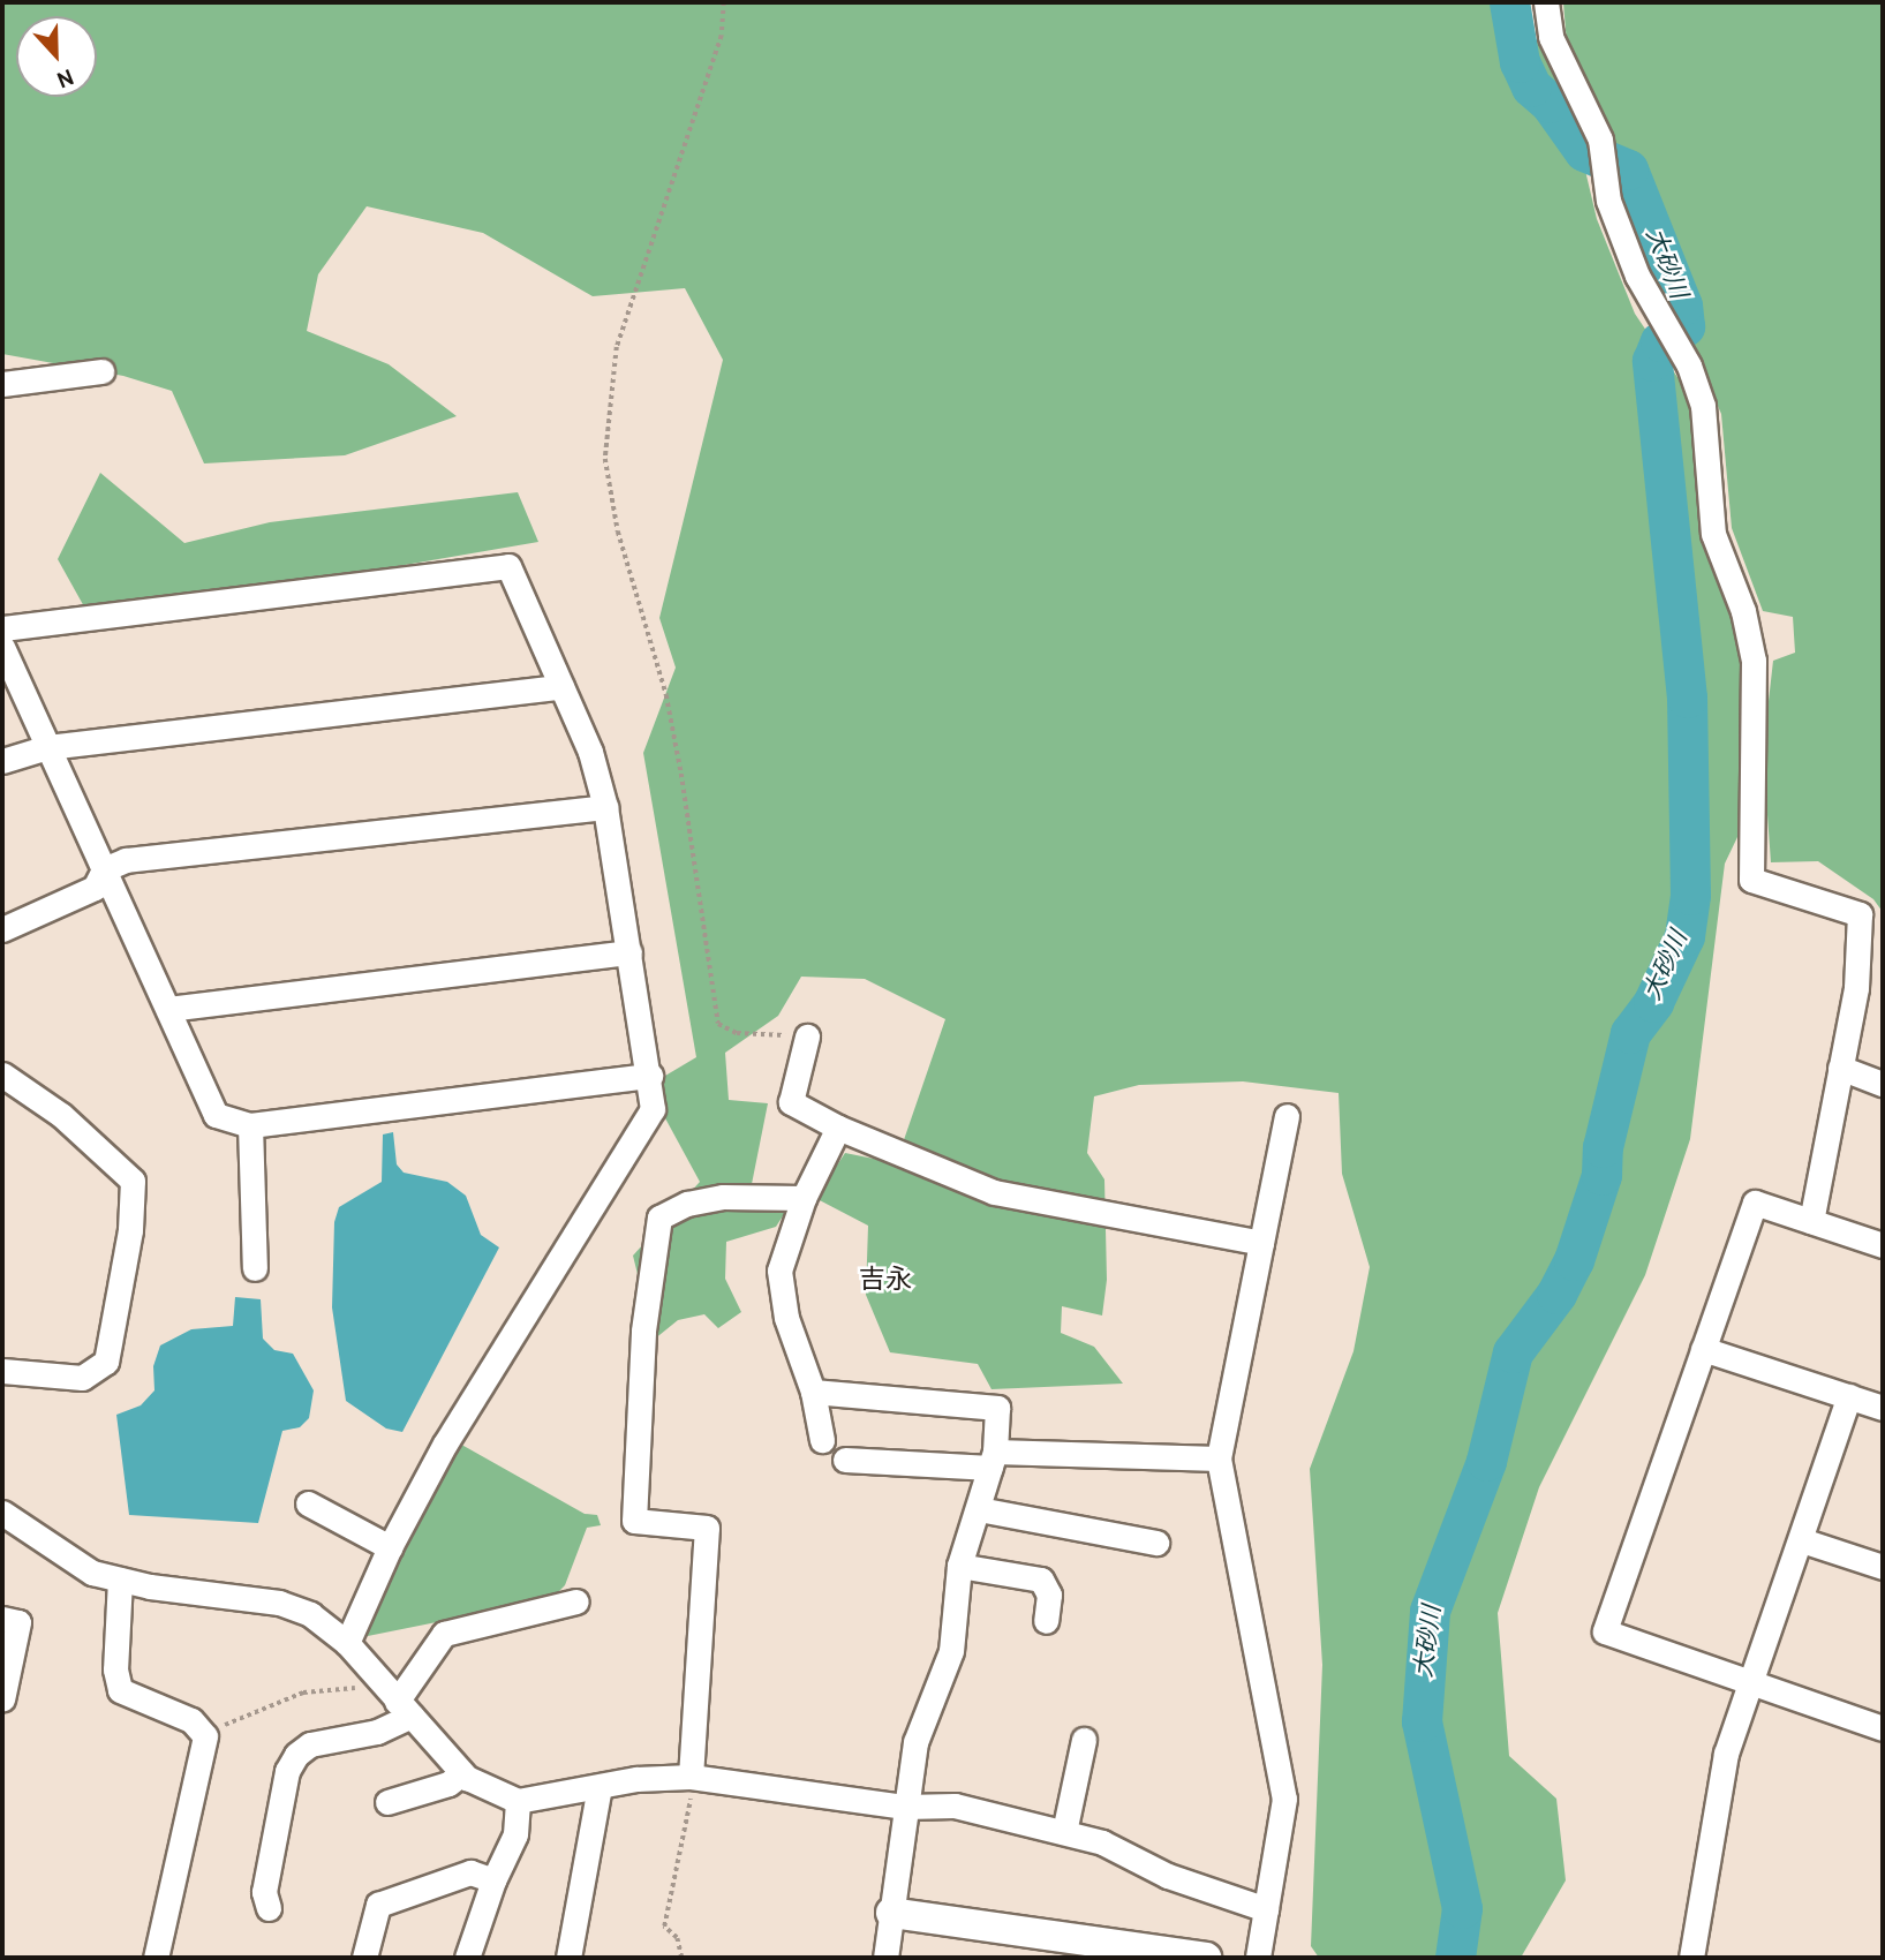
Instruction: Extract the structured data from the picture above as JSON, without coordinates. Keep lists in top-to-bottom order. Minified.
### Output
{"districts":["吉永"],"water":["大砂川"],"north":"bottom"}
